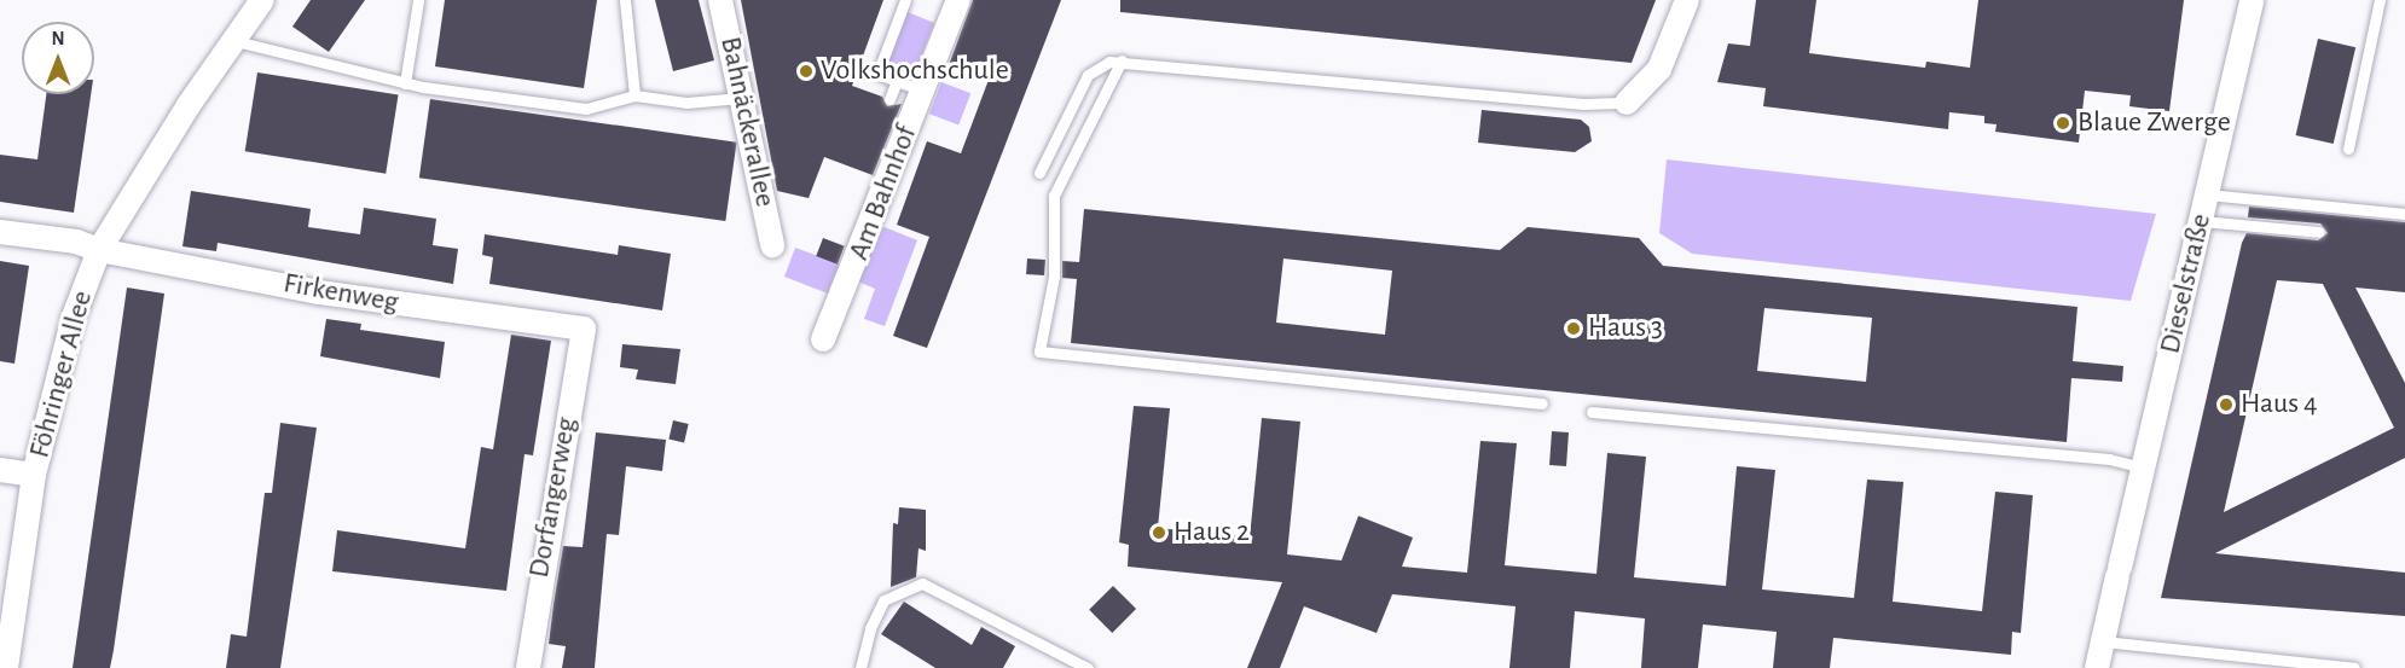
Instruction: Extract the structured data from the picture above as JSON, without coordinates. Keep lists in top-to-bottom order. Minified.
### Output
{"streets":{"street":["Bahnäckerallee","Am Bahnhof","Dieselstraße","Firkenweg","Föhringer Allee","Dorfangerweg"]},"crossings":[["Firkenweg","Föhringer Allee"],["Firkenweg","Dorfangerweg"]],"places":["Volkshochschule","Blaue Zwerge","Haus 3","Haus 4","Haus 2"],"north":"top"}
